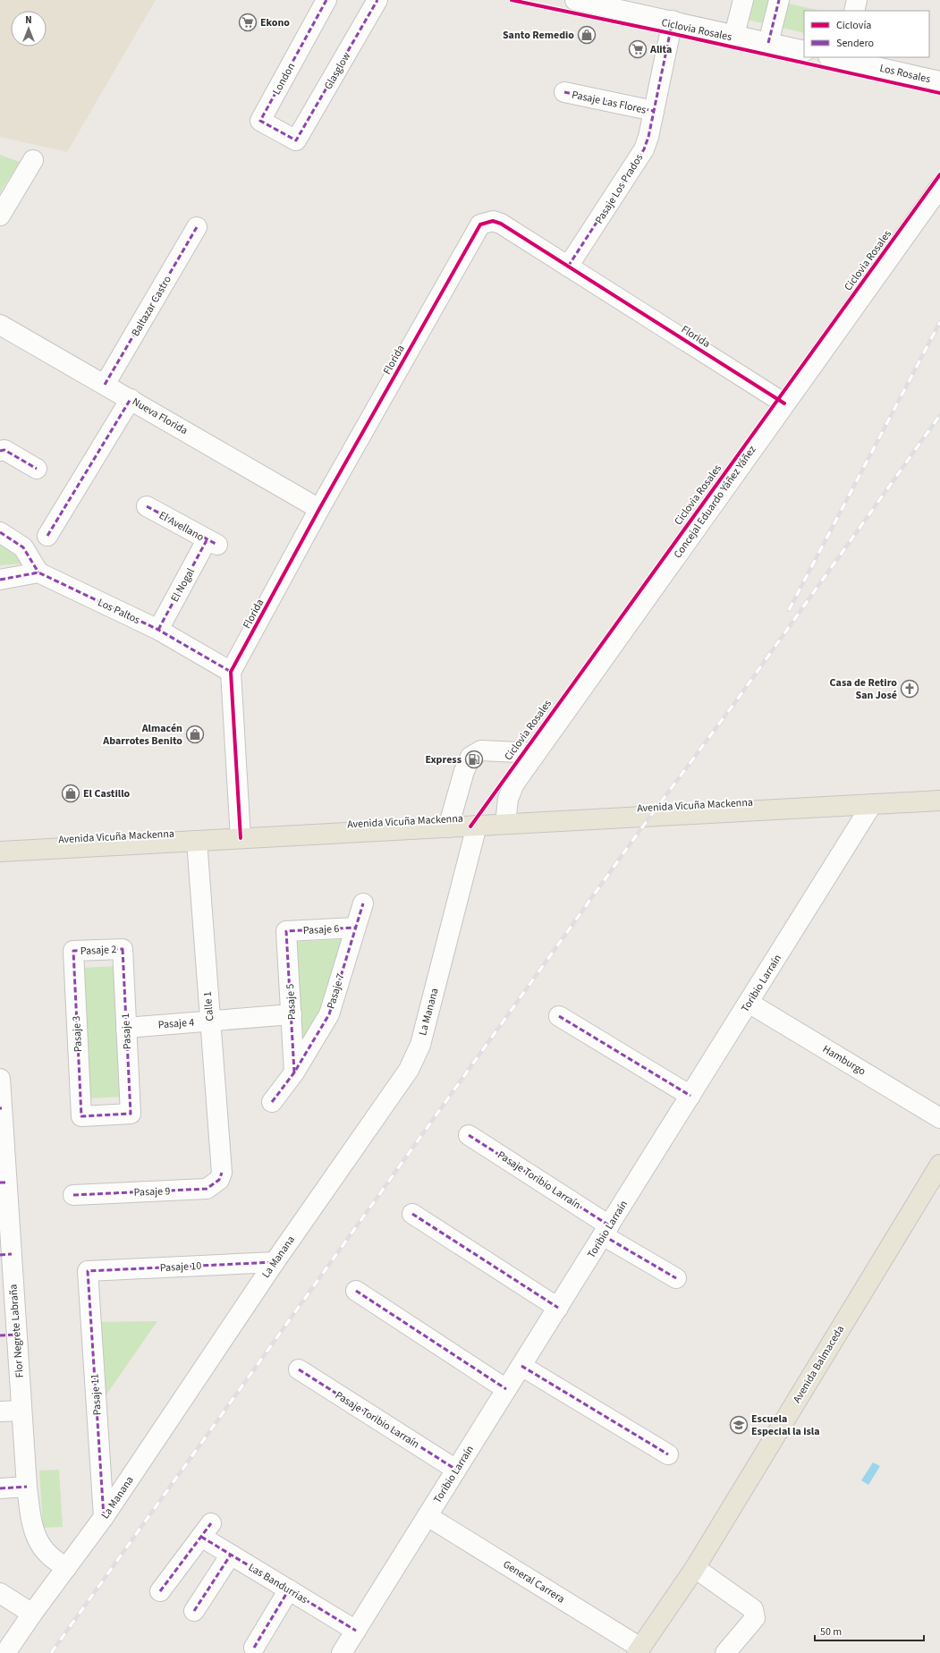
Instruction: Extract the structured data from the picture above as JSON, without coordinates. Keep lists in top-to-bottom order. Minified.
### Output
{"streets":{"main road":["Avenida Vicuña Mackenna","Avenida Balmaceda"],"street":["Glasglow","Los Rosales","London","Pasaje Las Flores","Pasaje Los Prados","Baltazar Castro","Florida","Nueva Florida","Concejal Eduardo Yáñez Yáñez","El Avellano","El Nogal","Los Paltos","Pasaje 6","Pasaje 2","Toribio Larraín","Pasaje 7","Pasaje 5","Calle 1","La Manana","Pasaje 4","Pasaje 1","Pasaje 3","Hamburgo","Pasaje Toribio Larraín","Pasaje 9","Pasaje 10","Flor Negrete Labraña","Pasaje 11","General Carrera","Las Bandurrias"],"cycle path":["Ciclovia Rosales"]},"crossings":[["Glasglow","London"],["Pasaje Las Flores","Pasaje Los Prados"],["Pasaje Los Prados","Florida"],["Baltazar Castro","Nueva Florida"],["Florida","Nueva Florida"],["Florida","Concejal Eduardo Yáñez Yáñez"],["Florida","Los Paltos"],["Concejal Eduardo Yáñez Yáñez","Avenida Vicuña Mackenna"],["El Avellano","El Nogal"],["El Nogal","Los Paltos"],["Avenida Vicuña Mackenna","Toribio Larraín"],["Avenida Vicuña Mackenna","Calle 1"],["Avenida Vicuña Mackenna","La Manana"],["Pasaje 6","Pasaje 7"],["Pasaje 6","Pasaje 5"],["Pasaje 2","Pasaje 1"],["Pasaje 2","Pasaje 3"],["Toribio Larraín","Hamburgo"],["Toribio Larraín","Pasaje Toribio Larraín"],["Toribio Larraín","General Carrera"],["Toribio Larraín","Las Bandurrias"],["Pasaje 7","Pasaje 5"],["Pasaje 5","Pasaje 4"],["Calle 1","Pasaje 4"],["Calle 1","Pasaje 9"],["La Manana","Pasaje 10"],["La Manana","Flor Negrete Labraña"],["La Manana","Pasaje 11"],["Pasaje 4","Pasaje 1"],["Pasaje 1","Pasaje 3"],["Pasaje 10","Pasaje 11"],["Avenida Balmaceda","General Carrera"]],"places":{"supermarket":["Ekono","Alita"],"shop":["Santo Remedio","Almacén Abarrotes Benito","El Castillo"],"church":["Casa de Retiro San José"],"fuel station":["Express"],"school or university":["Escuela Especial la isla"]},"legend":["Ciclovía","Sendero"],"scale_bar":"50 m","north":"top"}
